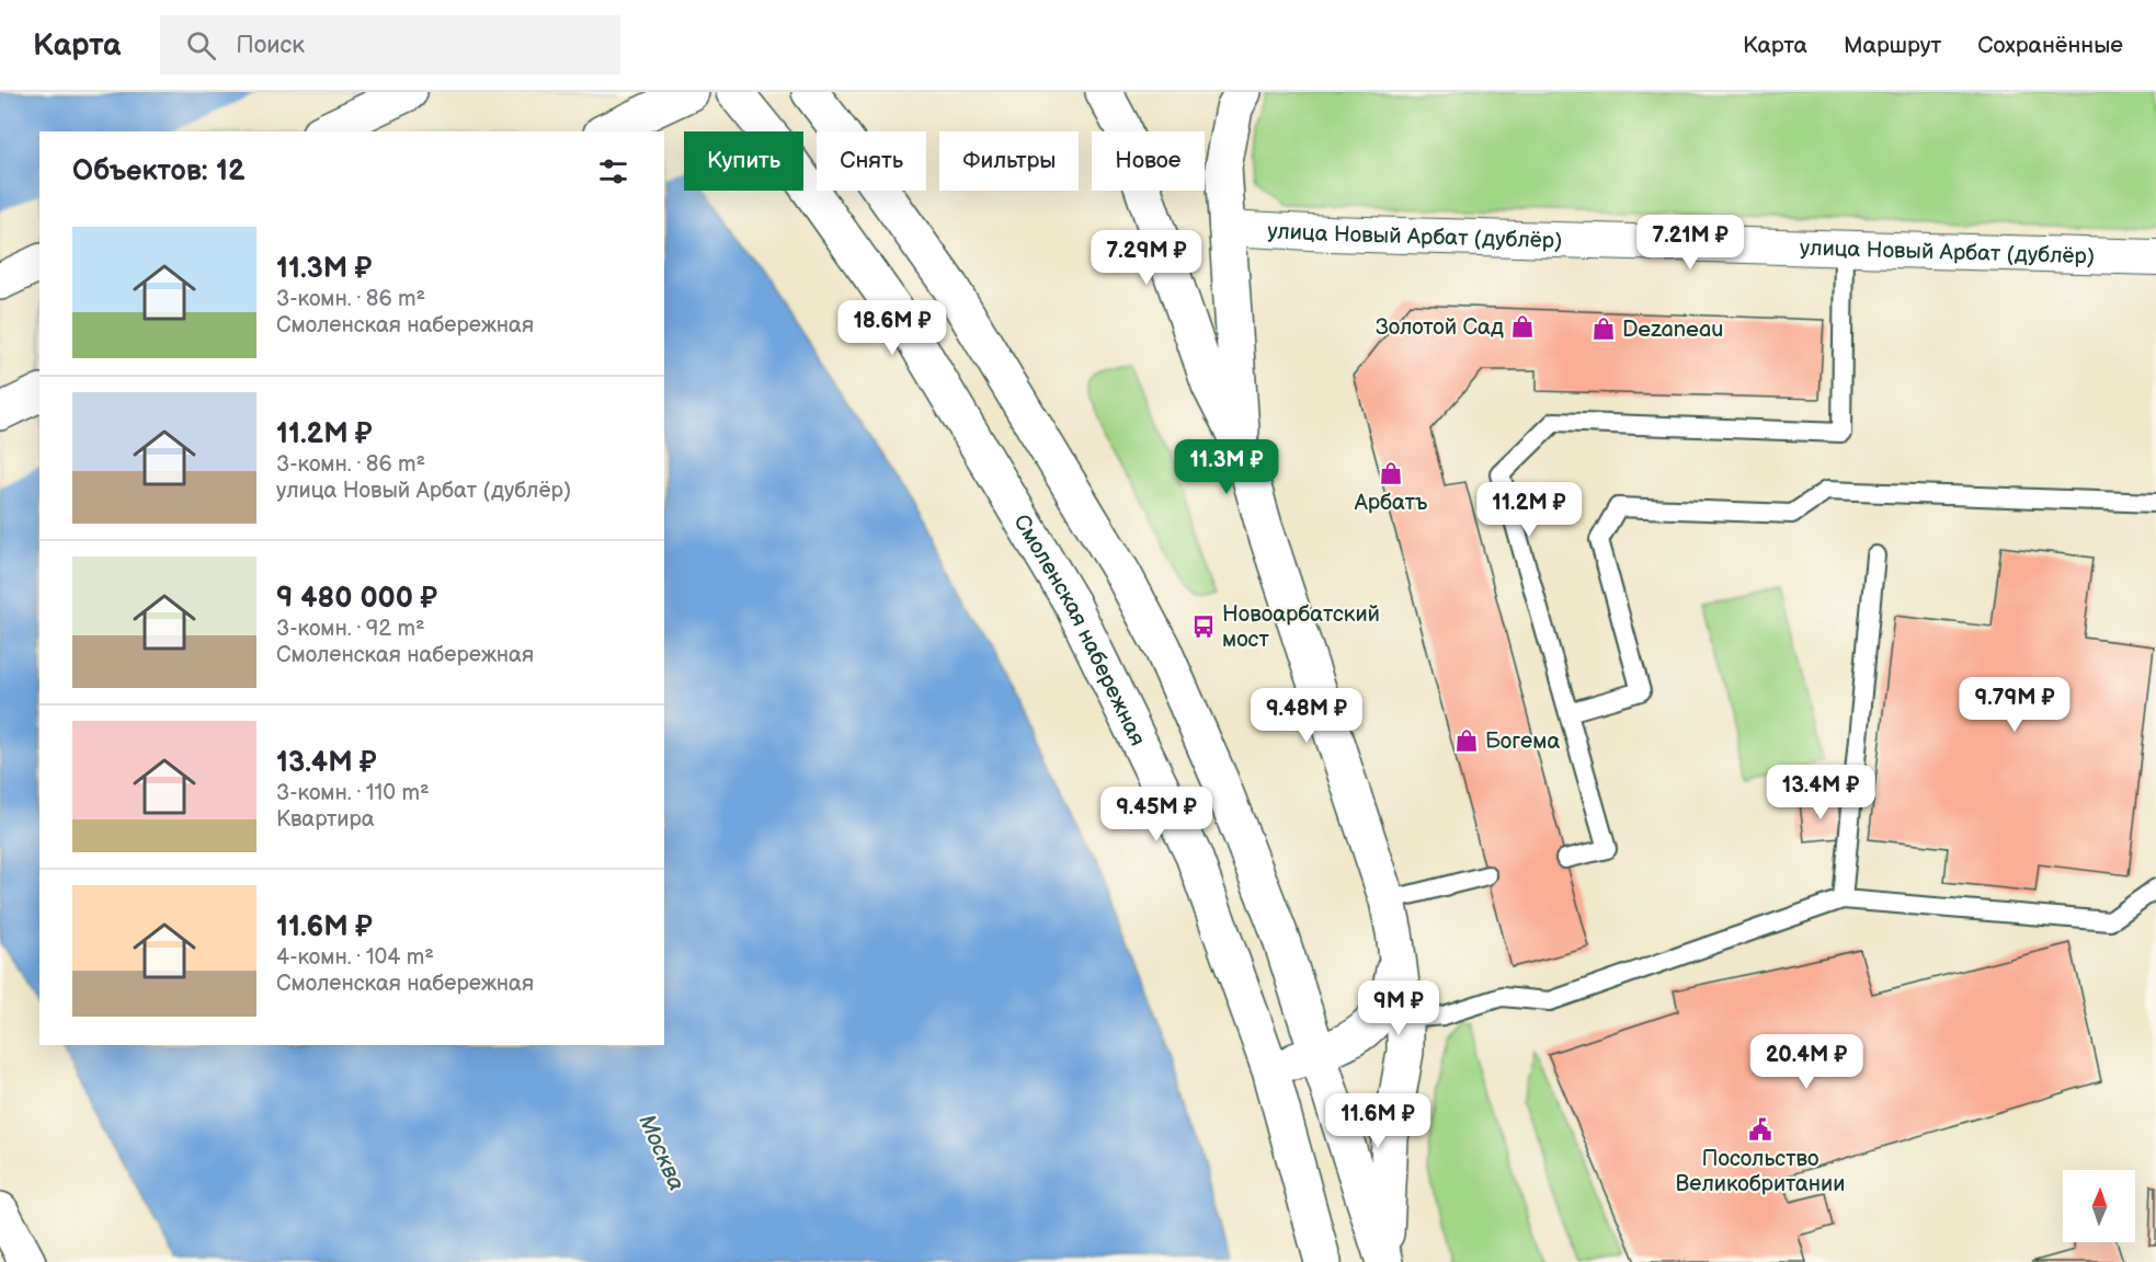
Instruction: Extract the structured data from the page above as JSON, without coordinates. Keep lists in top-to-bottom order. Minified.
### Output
{"streets":{"main road":["Смоленская набережная"],"street":["улица Новый Арбат (дублёр)"]},"water":["Москва"],"places":{"shop":["Золотой Сад","Dezaneau","Арбатъ","Богема"],"bus stop":["Новоарбатский мост"],"public building":["Посольство Великобритании"]},"north":"top","page":{"header":"Карта","search":"Поиск","nav":["Карта","Маршрут","Сохранённые"],"chip":["Купить","Снять","Фильтры","Новое"],"heading":"Объектов: 12","list":[{"name":"11.3M ₽","note":"3-комн. · 86 m² · Смоленская набережная"},{"name":"11.2M ₽","note":"3-комн. · 86 m² · улица Новый Арбат (дублёр)"},{"name":"9 480 000 ₽","note":"3-комн. · 92 m² · Смоленская набережная"},{"name":"13.4M ₽","note":"3-комн. · 110 m² · Квартира"},{"name":"11.6M ₽","note":"4-комн. · 104 m² · Смоленская набережная"}],"price":["7.21M ₽","7.29M ₽","18.6M ₽","11.3M ₽","11.2M ₽","9.79M ₽","9.48M ₽","13.4M ₽","9.45M ₽","9M ₽","20.4M ₽","11.6M ₽"]}}
